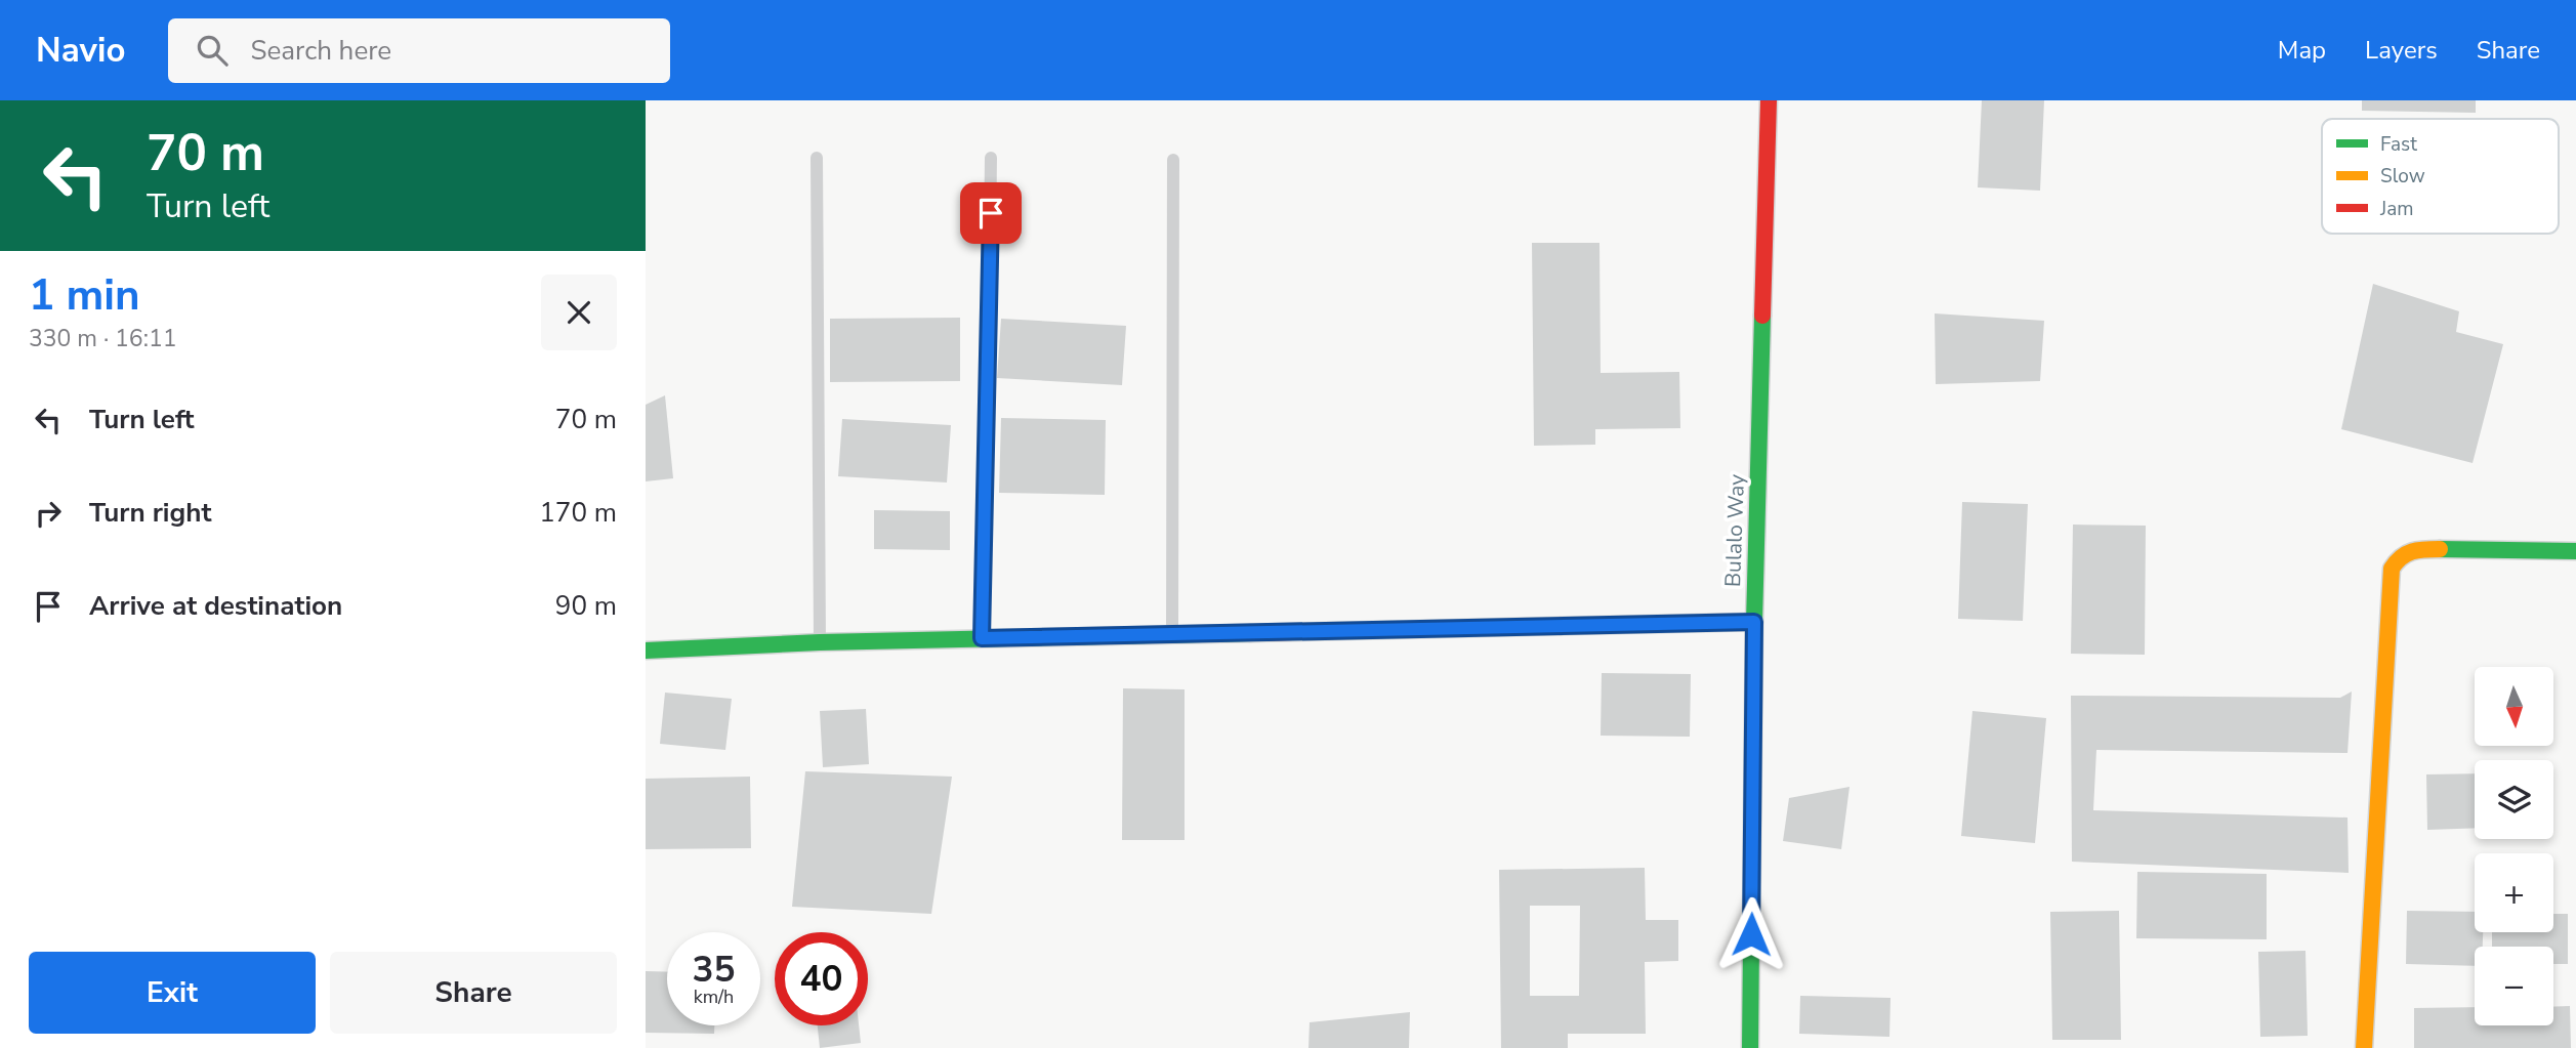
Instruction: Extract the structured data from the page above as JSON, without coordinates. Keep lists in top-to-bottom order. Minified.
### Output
{"streets":{"street":["Bulalo Way"]},"legend":["Fast","Slow","Jam"],"north":"bottom","page":{"header":"Navio","search":"Search here","nav":["Map","Layers","Share"],"turn":["70 m","Turn left"],"heading":["1 min","330 m · 16:11"],"list":[{"name":"Turn left","value":"70 m"},{"name":"Turn right","value":"170 m"},{"name":"Arrive at destination","value":"90 m"}],"map_buttons":["+","−"],"speed":"35 km/h","limit":"40","buttons":["Exit","Share"]}}
